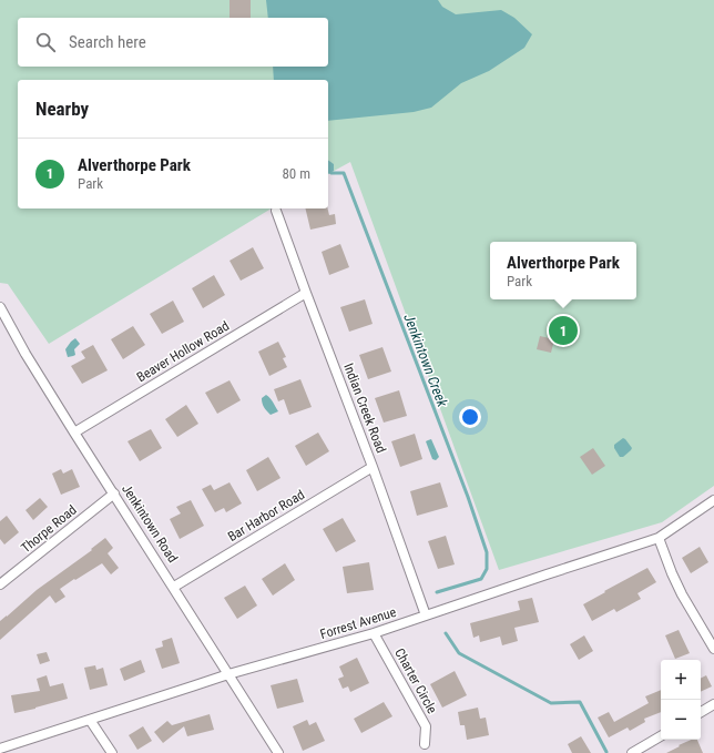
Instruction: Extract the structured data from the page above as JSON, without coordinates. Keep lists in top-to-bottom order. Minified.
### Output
{"streets":{"street":["Beaver Hollow Road","Indian Creek Road","Bar Harbor Road","Jenkintown Road","Thorpe Road","Forrest Avenue","Charter Circle"]},"crossings":[["Beaver Hollow Road","Indian Creek Road"],["Beaver Hollow Road","Jenkintown Road"],["Indian Creek Road","Bar Harbor Road"],["Indian Creek Road","Forrest Avenue"],["Bar Harbor Road","Jenkintown Road"],["Jenkintown Road","Thorpe Road"],["Jenkintown Road","Forrest Avenue"],["Forrest Avenue","Charter Circle"]],"water":["Jenkintown Creek"],"page":{"search":"Search here","heading":"Nearby","list":[{"mark":"1","name":"Alverthorpe Park","note":"Park","value":"80 m"}],"popup":["Alverthorpe Park","Park"],"pins":"1","map_buttons":["+","−"]}}
